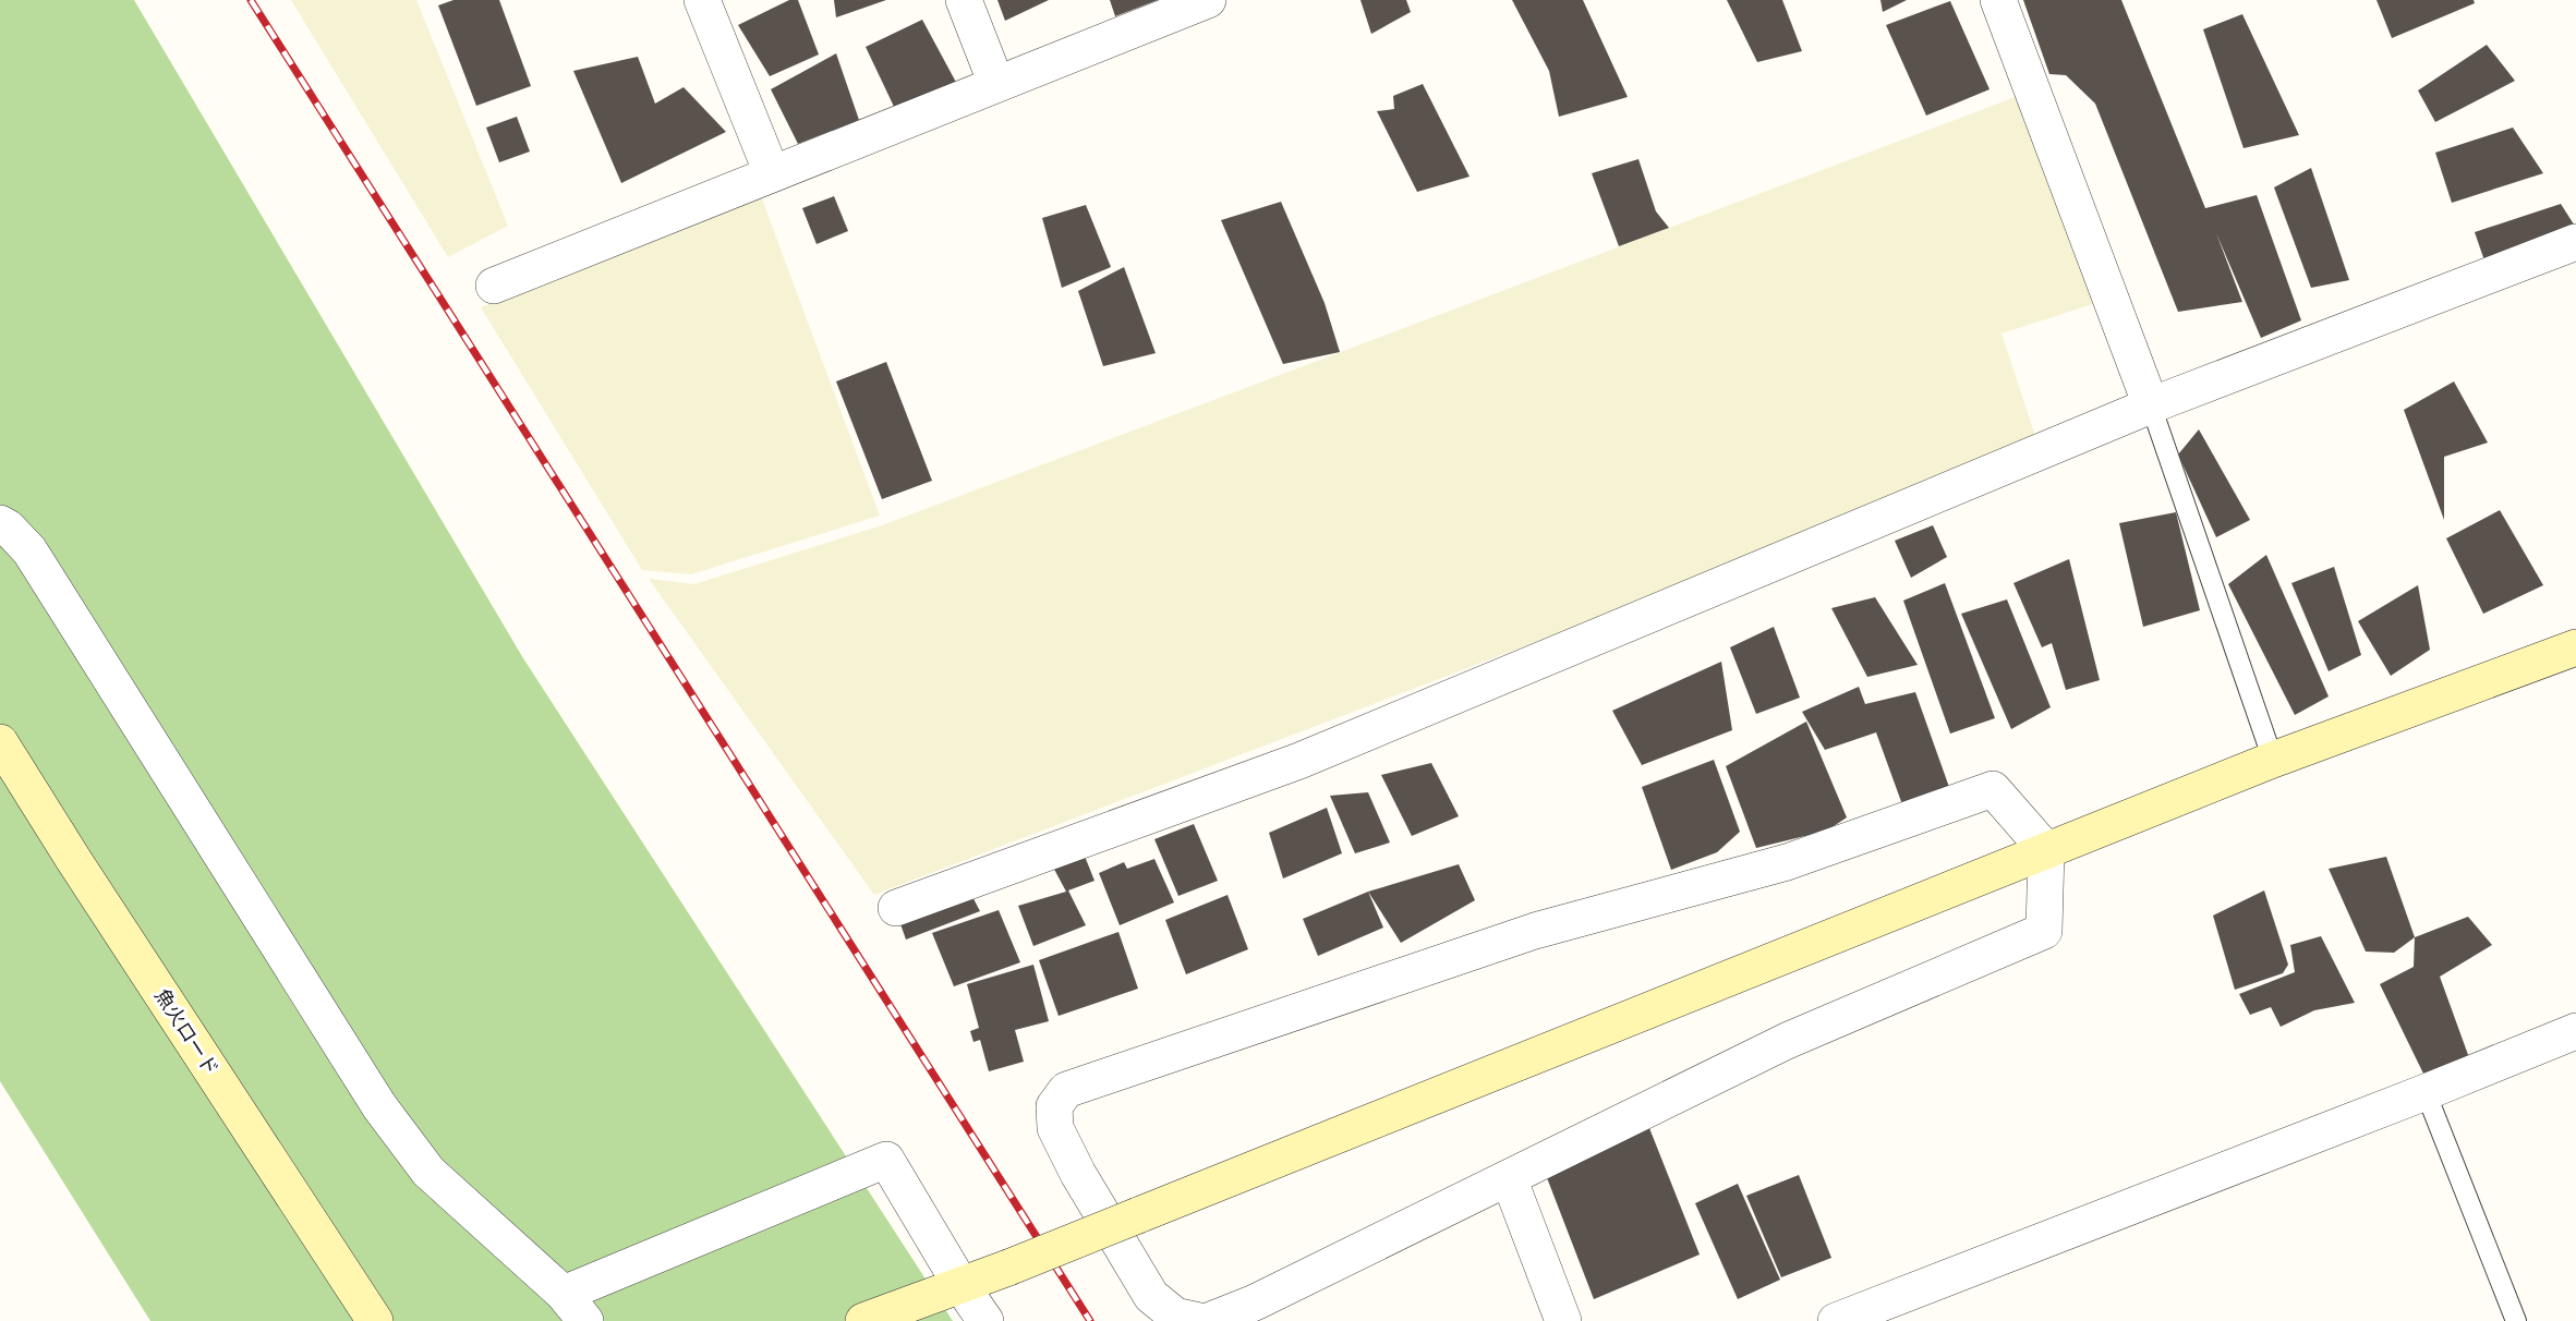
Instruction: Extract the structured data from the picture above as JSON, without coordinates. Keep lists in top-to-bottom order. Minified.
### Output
{"streets":{"street":["魚火ロード"]}}
